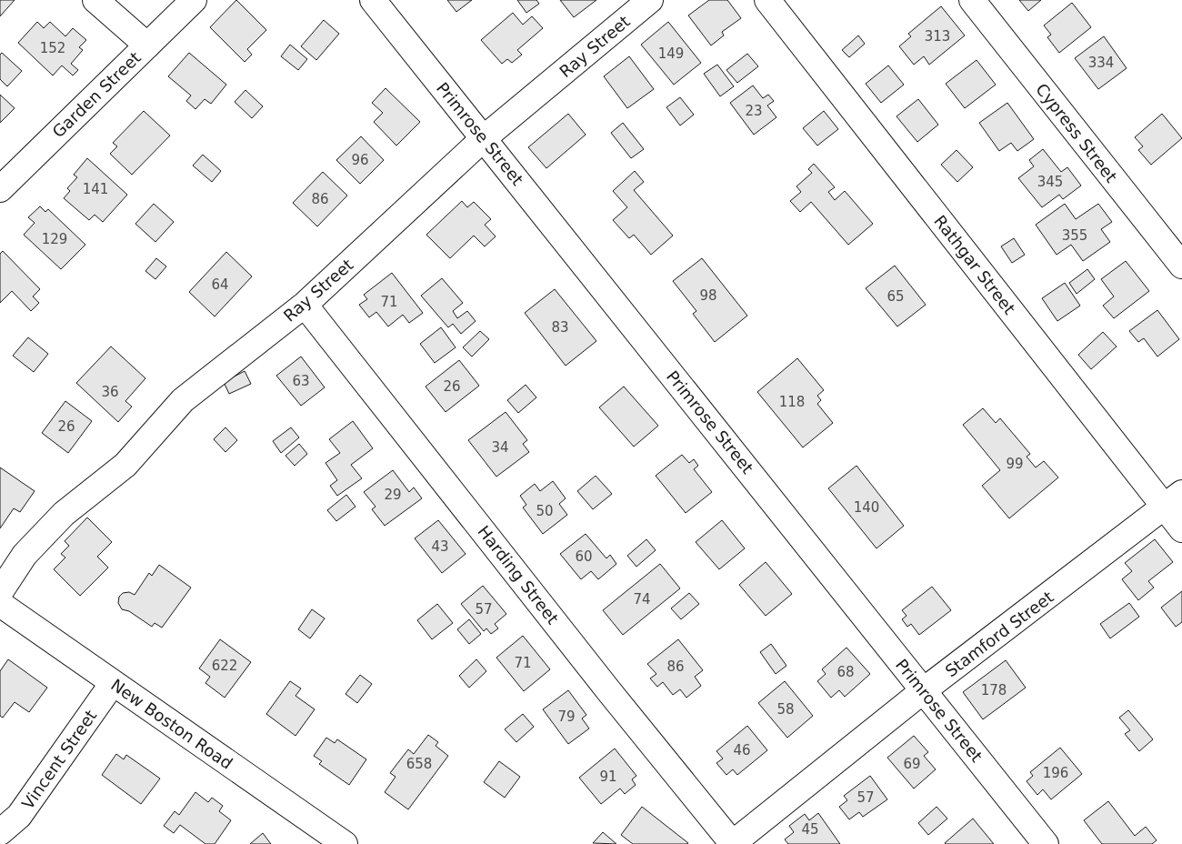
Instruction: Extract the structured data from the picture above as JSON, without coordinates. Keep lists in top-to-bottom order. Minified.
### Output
{"streets":{"street":["Ray Street","Garden Street","Cypress Street","Primrose Street","Rathgar Street","Harding Street","Stamford Street","New Boston Road","Vincent Street"]},"crossings":[["Ray Street","Primrose Street"],["Ray Street","Harding Street"],["Primrose Street","Stamford Street"],["Rathgar Street","Stamford Street"],["Harding Street","Stamford Street"],["New Boston Road","Vincent Street"]],"house_numbers":["313","152","149","334","23","96","345","141","86","355","129","64","98","65","71","83","63","26","36","118","26","34","99","29","140","50","43","60","74","57","71","622","86","68","178","58","79","46","658","69","196","91","57","45"]}
